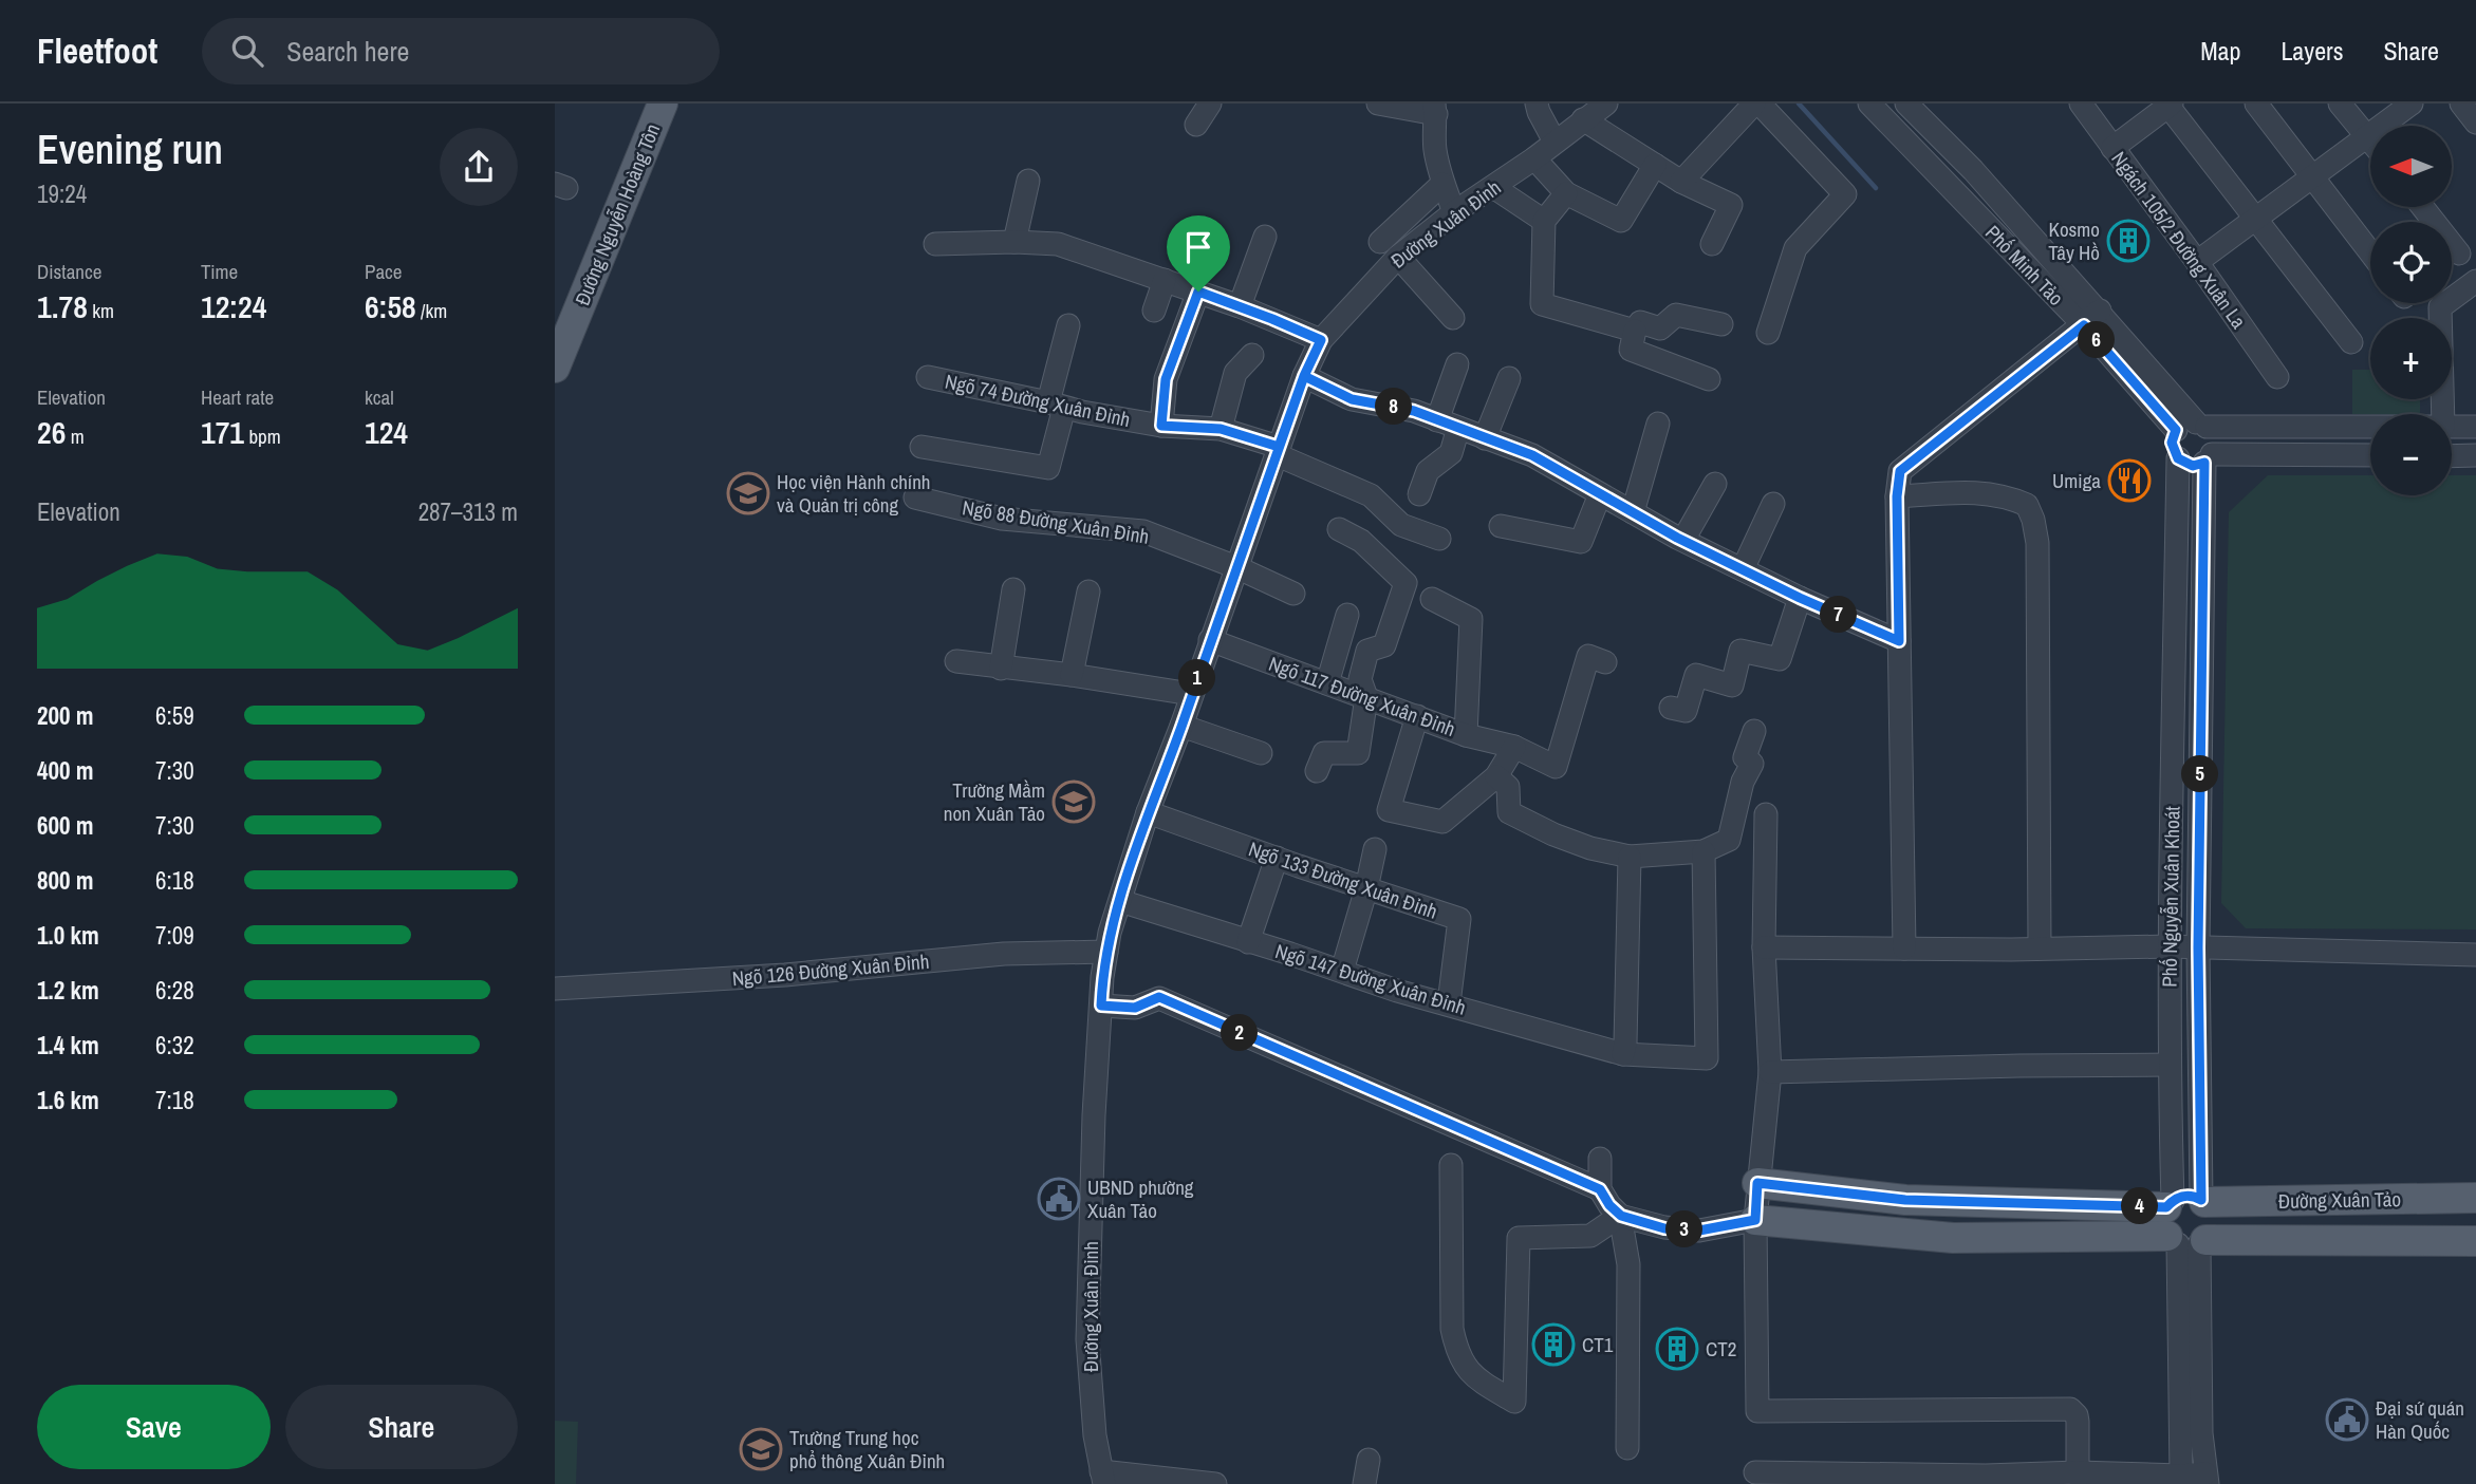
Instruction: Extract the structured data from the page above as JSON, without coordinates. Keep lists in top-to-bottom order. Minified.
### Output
{"streets":{"main road":["Đường Nguyễn Hoàng Tôn","Đường Xuân Tảo"],"street":["Đường Xuân Đỉnh","Ngách 105/2 Đường Xuân La","Phố Minh Tảo","Ngõ 74 Đường Xuân Đỉnh","Ngõ 88 Đường Xuân Đỉnh","Ngõ 117 Đường Xuân Đỉnh","Ngõ 133 Đường Xuân Đỉnh","Phố Nguyễn Xuân Khoát","Ngõ 126 Đường Xuân Đỉnh","Ngõ 147 Đường Xuân Đỉnh"]},"crossings":[["Đường Xuân Đỉnh","Ngõ 74 Đường Xuân Đỉnh"],["Đường Xuân Đỉnh","Ngõ 88 Đường Xuân Đỉnh"],["Đường Xuân Đỉnh","Ngõ 117 Đường Xuân Đỉnh"],["Đường Xuân Đỉnh","Ngõ 133 Đường Xuân Đỉnh"],["Đường Xuân Đỉnh","Ngõ 126 Đường Xuân Đỉnh"],["Đường Xuân Đỉnh","Ngõ 147 Đường Xuân Đỉnh"],["Phố Minh Tảo","Phố Nguyễn Xuân Khoát"],["Ngõ 133 Đường Xuân Đỉnh","Ngõ 147 Đường Xuân Đỉnh"],["Phố Nguyễn Xuân Khoát","Đường Xuân Tảo"]],"places":{"building":["Kosmo Tây Hồ","CT1","CT2"],"restaurant":["Umiga"],"school or university":["Học viện Hành chính và Quản trị công","Trường Mầm non Xuân Tảo","Trường Trung học phổ thông Xuân Đỉnh"],"public building":["UBND phường Xuân Tảo","Đại sứ quán Hàn Quốc"]},"north":"left","page":{"header":"Fleetfoot","search":"Search here","nav":["Map","Layers","Share"],"heading":["Evening run","19:24"],"map_buttons":["+","−"],"stats":[["Distance","1.78 km"],["Time","12:24"],["Pace","6:58 /km"],["Elevation","26 m"],["Heart rate","171 bpm"],["kcal","124"]],"pins":["6","8","7","1","5","2","4","3"],"chart":["Elevation","287–313 m"],"list":[{"name":"200 m","note":"6:59"},{"name":"400 m","note":"7:30"},{"name":"600 m","note":"7:30"},{"name":"800 m","note":"6:18"},{"name":"1.0 km","note":"7:09"},{"name":"1.2 km","note":"6:28"},{"name":"1.4 km","note":"6:32"},{"name":"1.6 km","note":"7:18"}],"buttons":["Save","Share"]}}
